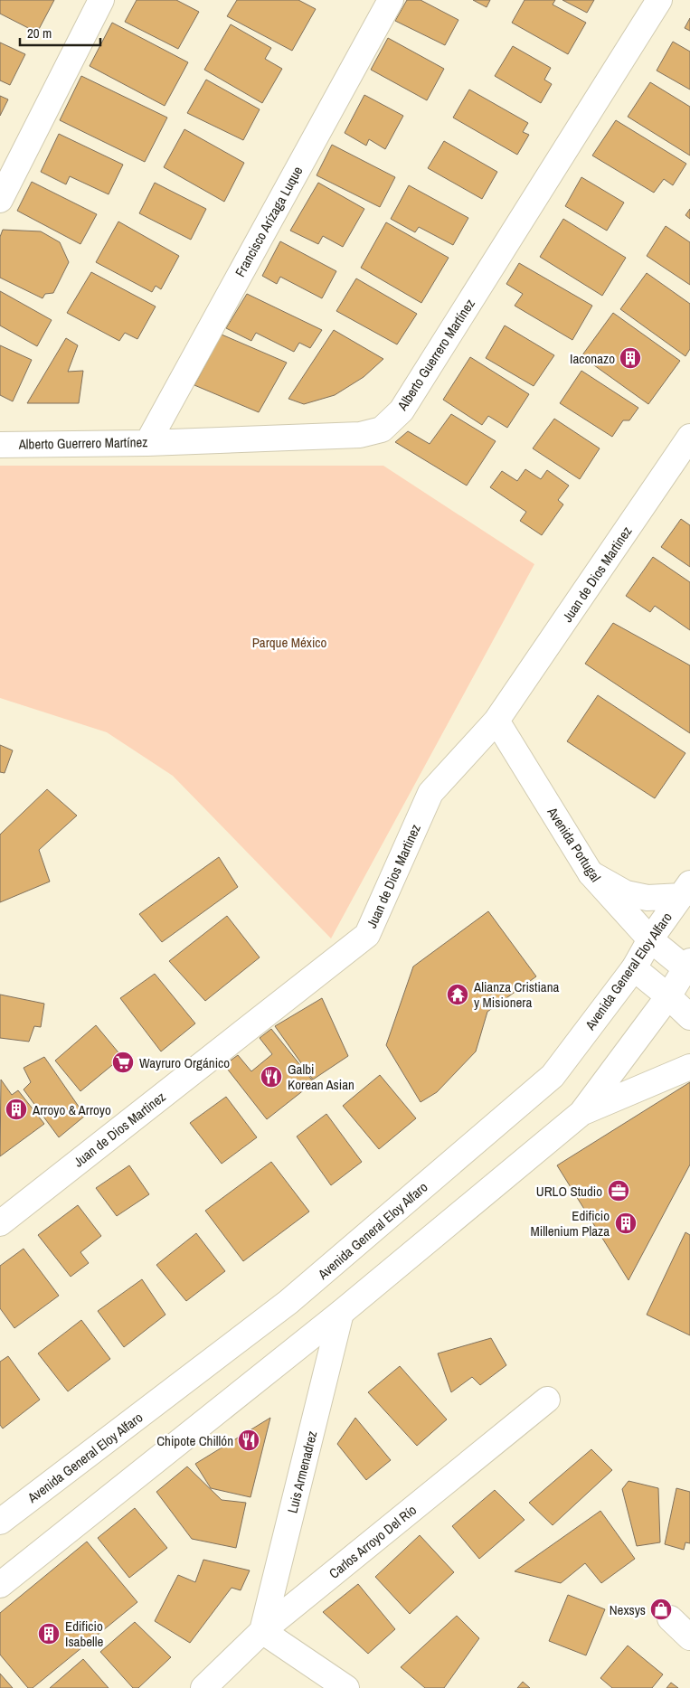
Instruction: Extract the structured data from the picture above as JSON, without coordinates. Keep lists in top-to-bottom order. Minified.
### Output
{"streets":{"street":["Francisco Arízaga Luque","Alberto Guerrero Martínez","Juan de Dios Martinez","Avenida Portugal","Avenida General Eloy Alfaro","Luis Armenadrez","Carlos Arroyo Del Río"]},"crossings":[["Francisco Arízaga Luque","Alberto Guerrero Martínez"],["Juan de Dios Martinez","Avenida Portugal"],["Avenida Portugal","Avenida General Eloy Alfaro"],["Luis Armenadrez","Carlos Arroyo Del Río"]],"parks":["Parque México"],"places":{"building":["Iaconazo","Arroyo & Arroyo","Edificio Millenium Plaza","Edificio Isabelle"],"temple":["Alianza Cristiana y Misionera"],"supermarket":["Wayruro Orgánico"],"restaurant":["Galbi Korean Asian","Chipote Chillón"],"office":["URLO Studio"],"shop":["Nexsys"]},"scale_bar":"20 m"}
